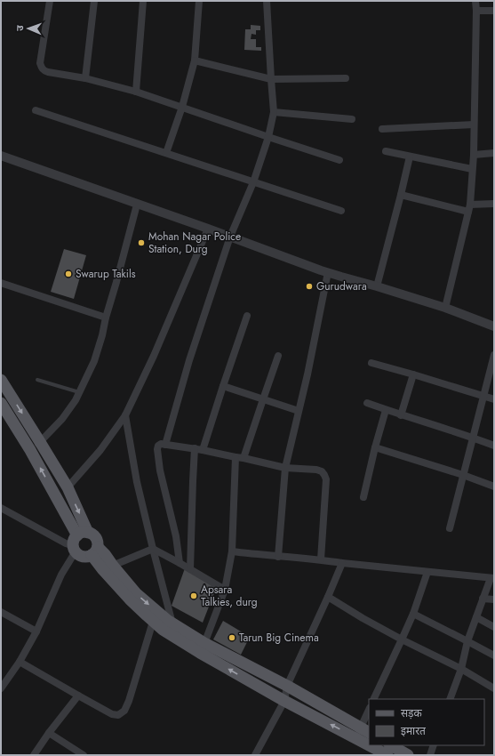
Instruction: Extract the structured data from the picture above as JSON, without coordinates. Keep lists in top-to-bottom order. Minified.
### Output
{"places":["Mohan Nagar Police Station, Durg","Swarup Takils","Gurudwara","Apsara Talkies, durg","Tarun Big Cinema"],"legend":["सड़क","इमारत"],"north":"left"}
